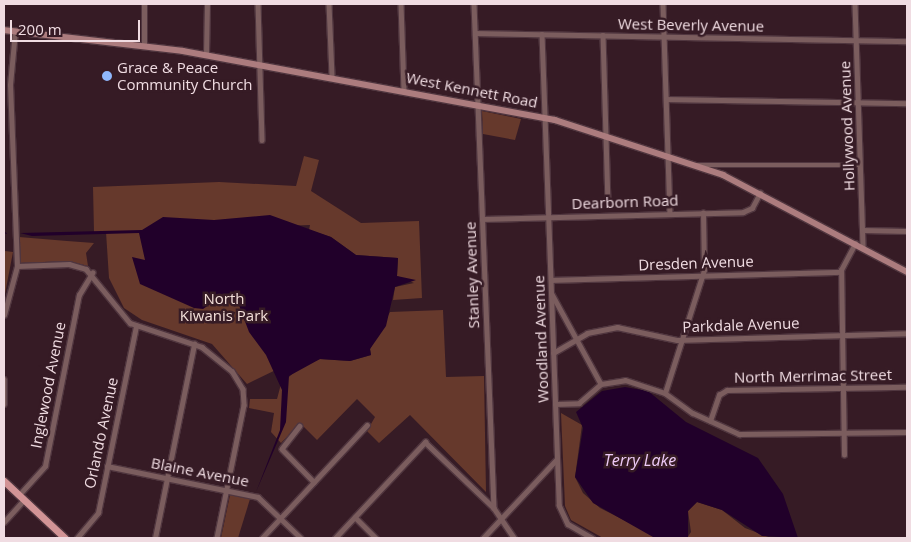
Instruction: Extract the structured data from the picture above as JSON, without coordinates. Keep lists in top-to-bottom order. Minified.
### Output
{"streets":{"street":["West Beverly Avenue","West Kennett Road","Hollywood Avenue","Dearborn Road","Dresden Avenue","Stanley Avenue","Parkdale Avenue","Woodland Avenue","North Merrimac Street","Inglewood Avenue","Orlando Avenue","Blaine Avenue"]},"crossings":[["West Beverly Avenue","Hollywood Avenue"],["West Beverly Avenue","Stanley Avenue"],["West Beverly Avenue","Woodland Avenue"],["West Kennett Road","Hollywood Avenue"],["West Kennett Road","Dearborn Road"],["West Kennett Road","Stanley Avenue"],["West Kennett Road","Woodland Avenue"],["Dearborn Road","Stanley Avenue"],["Dearborn Road","Woodland Avenue"],["Dresden Avenue","Woodland Avenue"],["Parkdale Avenue","Woodland Avenue"],["Orlando Avenue","Blaine Avenue"]],"water":["Terry Lake"],"parks":["North Kiwanis Park"],"places":["Grace & Peace Community Church"],"scale_bar":"200 m"}
